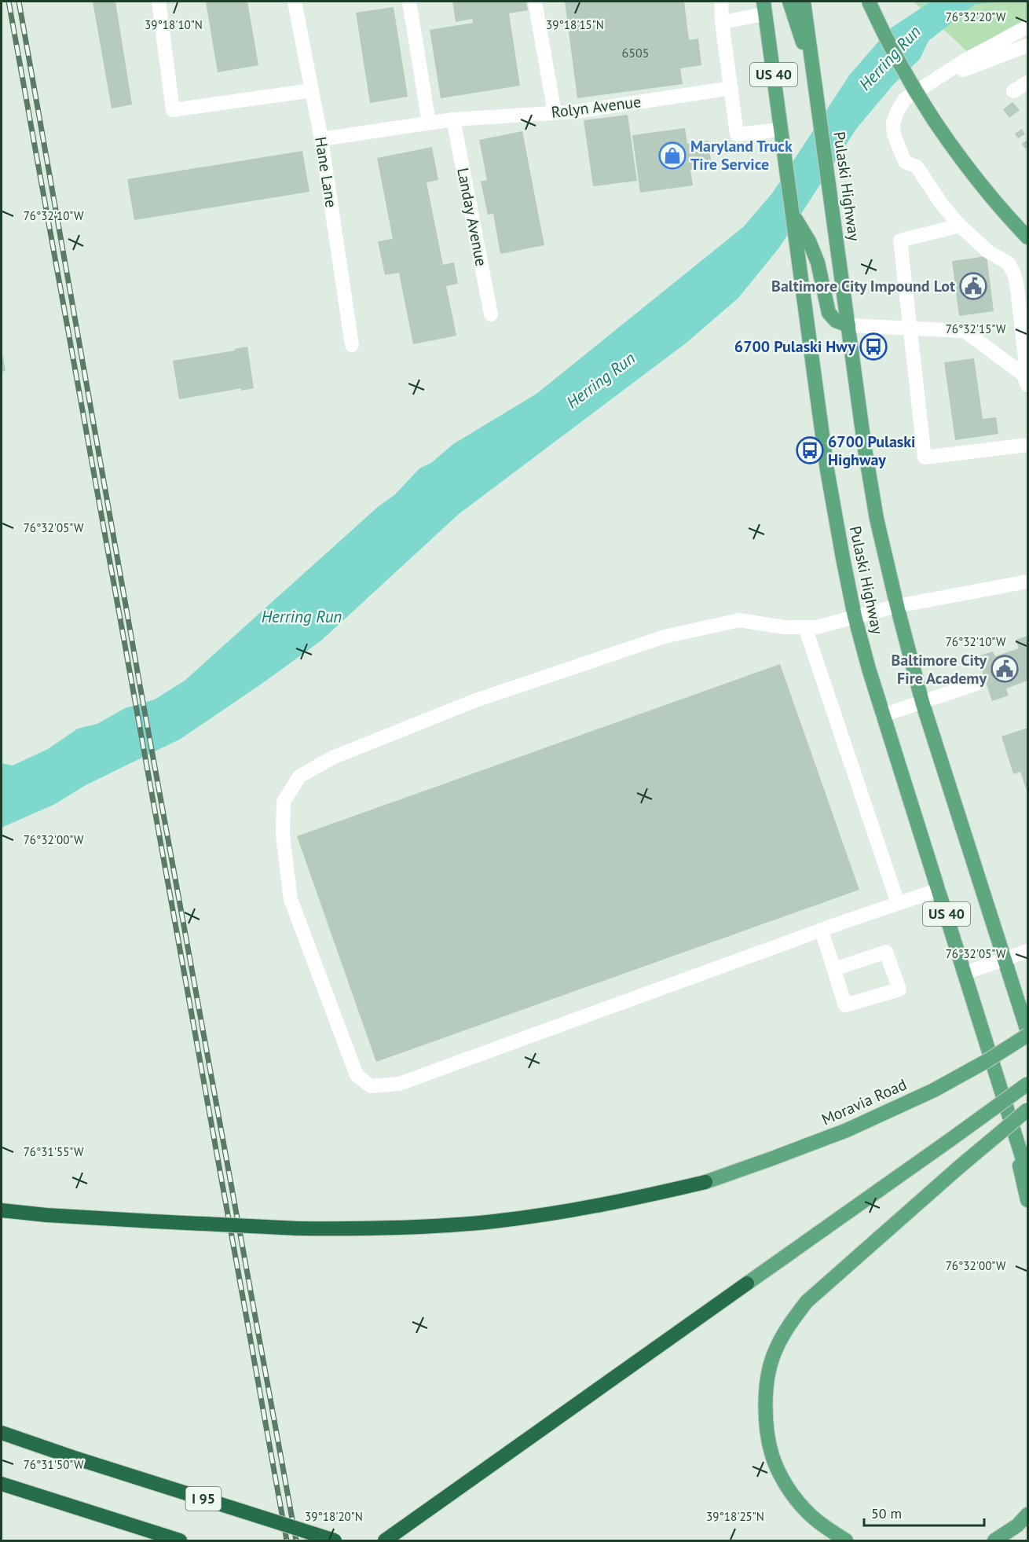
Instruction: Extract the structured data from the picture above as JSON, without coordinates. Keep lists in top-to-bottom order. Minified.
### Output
{"streets":{"highway":["I 95"],"main road":["US 40","Pulaski Highway","Moravia Road"],"lane":["Rolyn Avenue","Hane Lane","Landay Avenue"]},"crossings":[["Rolyn Avenue","Hane Lane"],["Rolyn Avenue","Landay Avenue"]],"water":["Herring Run"],"places":{"shop":["Maryland Truck Tire Service"],"public building":["Baltimore City Impound Lot","Baltimore City Fire Academy"],"bus stop":["6700 Pulaski Hwy","6700 Pulaski Highway"]},"house_numbers":["6505"],"scale_bar":"50 m","coordinates":["76°32'20\"W","39°18'10\"N","39°18'15\"N","76°32'10\"W","76°32'15\"W","76°32'05\"W","76°32'00\"W","76°31'55\"W","76°31'50\"W","39°18'20\"N","39°18'25\"N"]}
